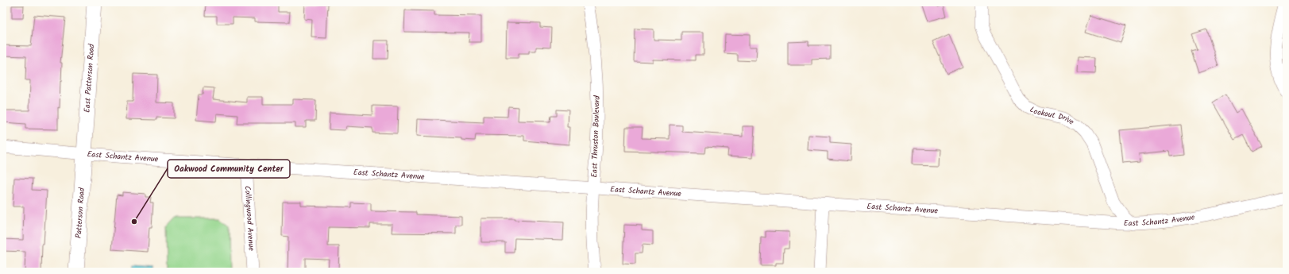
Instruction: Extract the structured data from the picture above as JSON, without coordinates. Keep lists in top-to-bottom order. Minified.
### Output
{"streets":{"main road":["East Patterson Road","Patterson Road"],"street":["Lookout Drive","East Thruston Boulevard","East Schantz Avenue","Collingwood Avenue"]},"crossings":[["East Patterson Road","East Schantz Avenue"],["East Patterson Road","Patterson Road"],["Lookout Drive","East Schantz Avenue"],["East Thruston Boulevard","East Schantz Avenue"],["East Schantz Avenue","Patterson Road"],["East Schantz Avenue","Collingwood Avenue"]],"places":["Oakwood Community Center"]}
